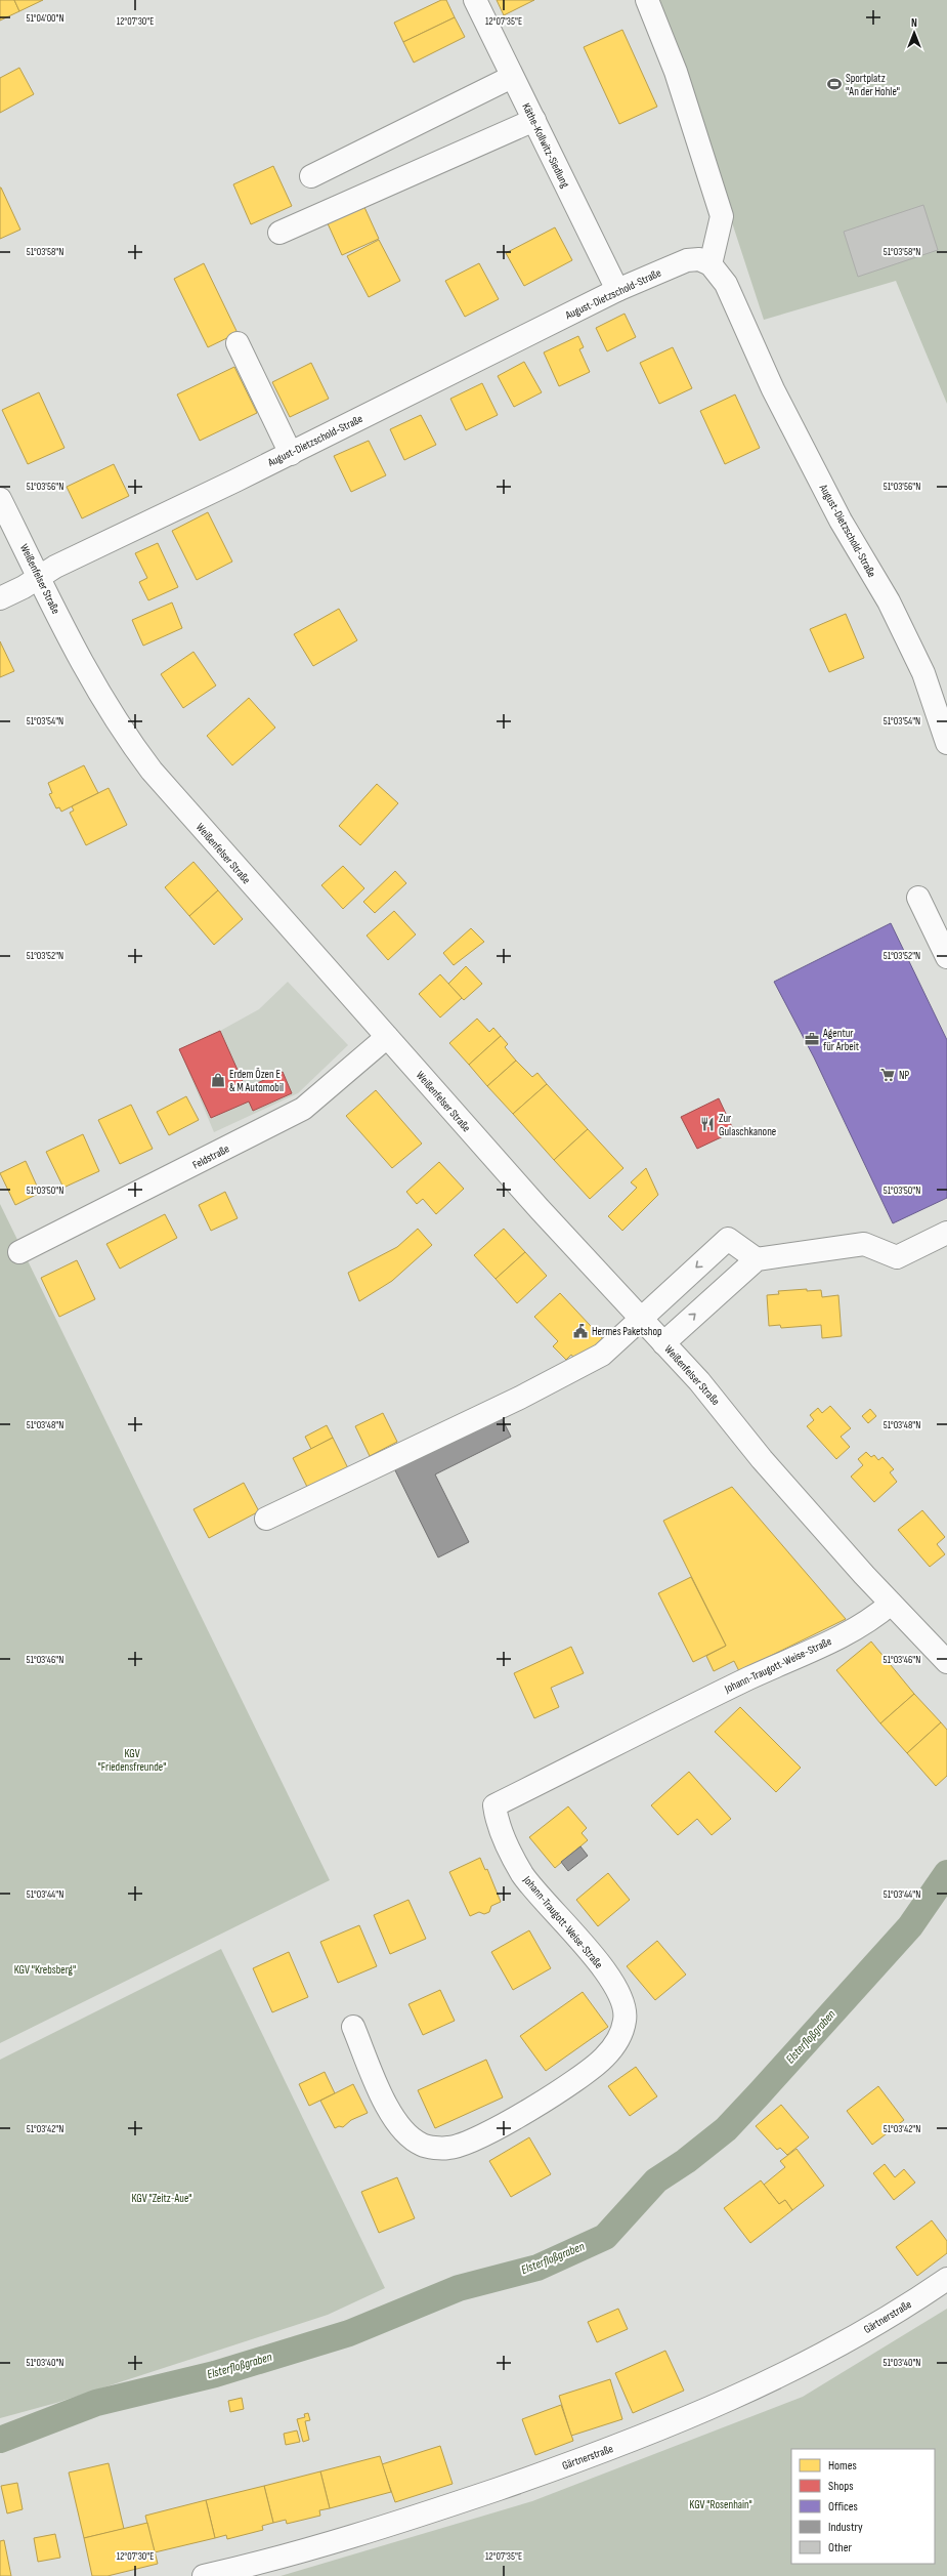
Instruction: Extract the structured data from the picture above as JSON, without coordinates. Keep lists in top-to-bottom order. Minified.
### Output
{"streets":{"street":["Käthe-Kollwitz-Siedlung","August-Dietzschold-Straße","Weißenfelser Straße","Feldstraße","Johann-Traugott-Weise-Straße","Gärtnerstraße"]},"crossings":[["Käthe-Kollwitz-Siedlung","August-Dietzschold-Straße"],["August-Dietzschold-Straße","Weißenfelser Straße"],["Weißenfelser Straße","Feldstraße"],["Weißenfelser Straße","Johann-Traugott-Weise-Straße"]],"water":["Elsterfloßgraben"],"parks":["KGV \"Friedensfreunde\"","KGV \"Krebsberg\"","KGV \"Zeitz-Aue\"","KGV \"Rosenhain\""],"places":{"sports":["Sportplatz \"An der Hohle\""],"office":["Agentur für Arbeit"],"supermarket":["NP"],"shop":["Erdem Özen E & M Automobil"],"restaurant":["Zur Gulaschkanone"],"public building":["Hermes Paketshop"]},"legend":["Homes","Shops","Offices","Industry","Other"],"north":"top","coordinates":["51°04'00\"N","12°07'30\"E","12°07'35\"E","51°03'58\"N","51°03'56\"N","51°03'54\"N","51°03'52\"N","51°03'50\"N","51°03'48\"N","51°03'46\"N","51°03'44\"N","51°03'42\"N","51°03'40\"N"]}
